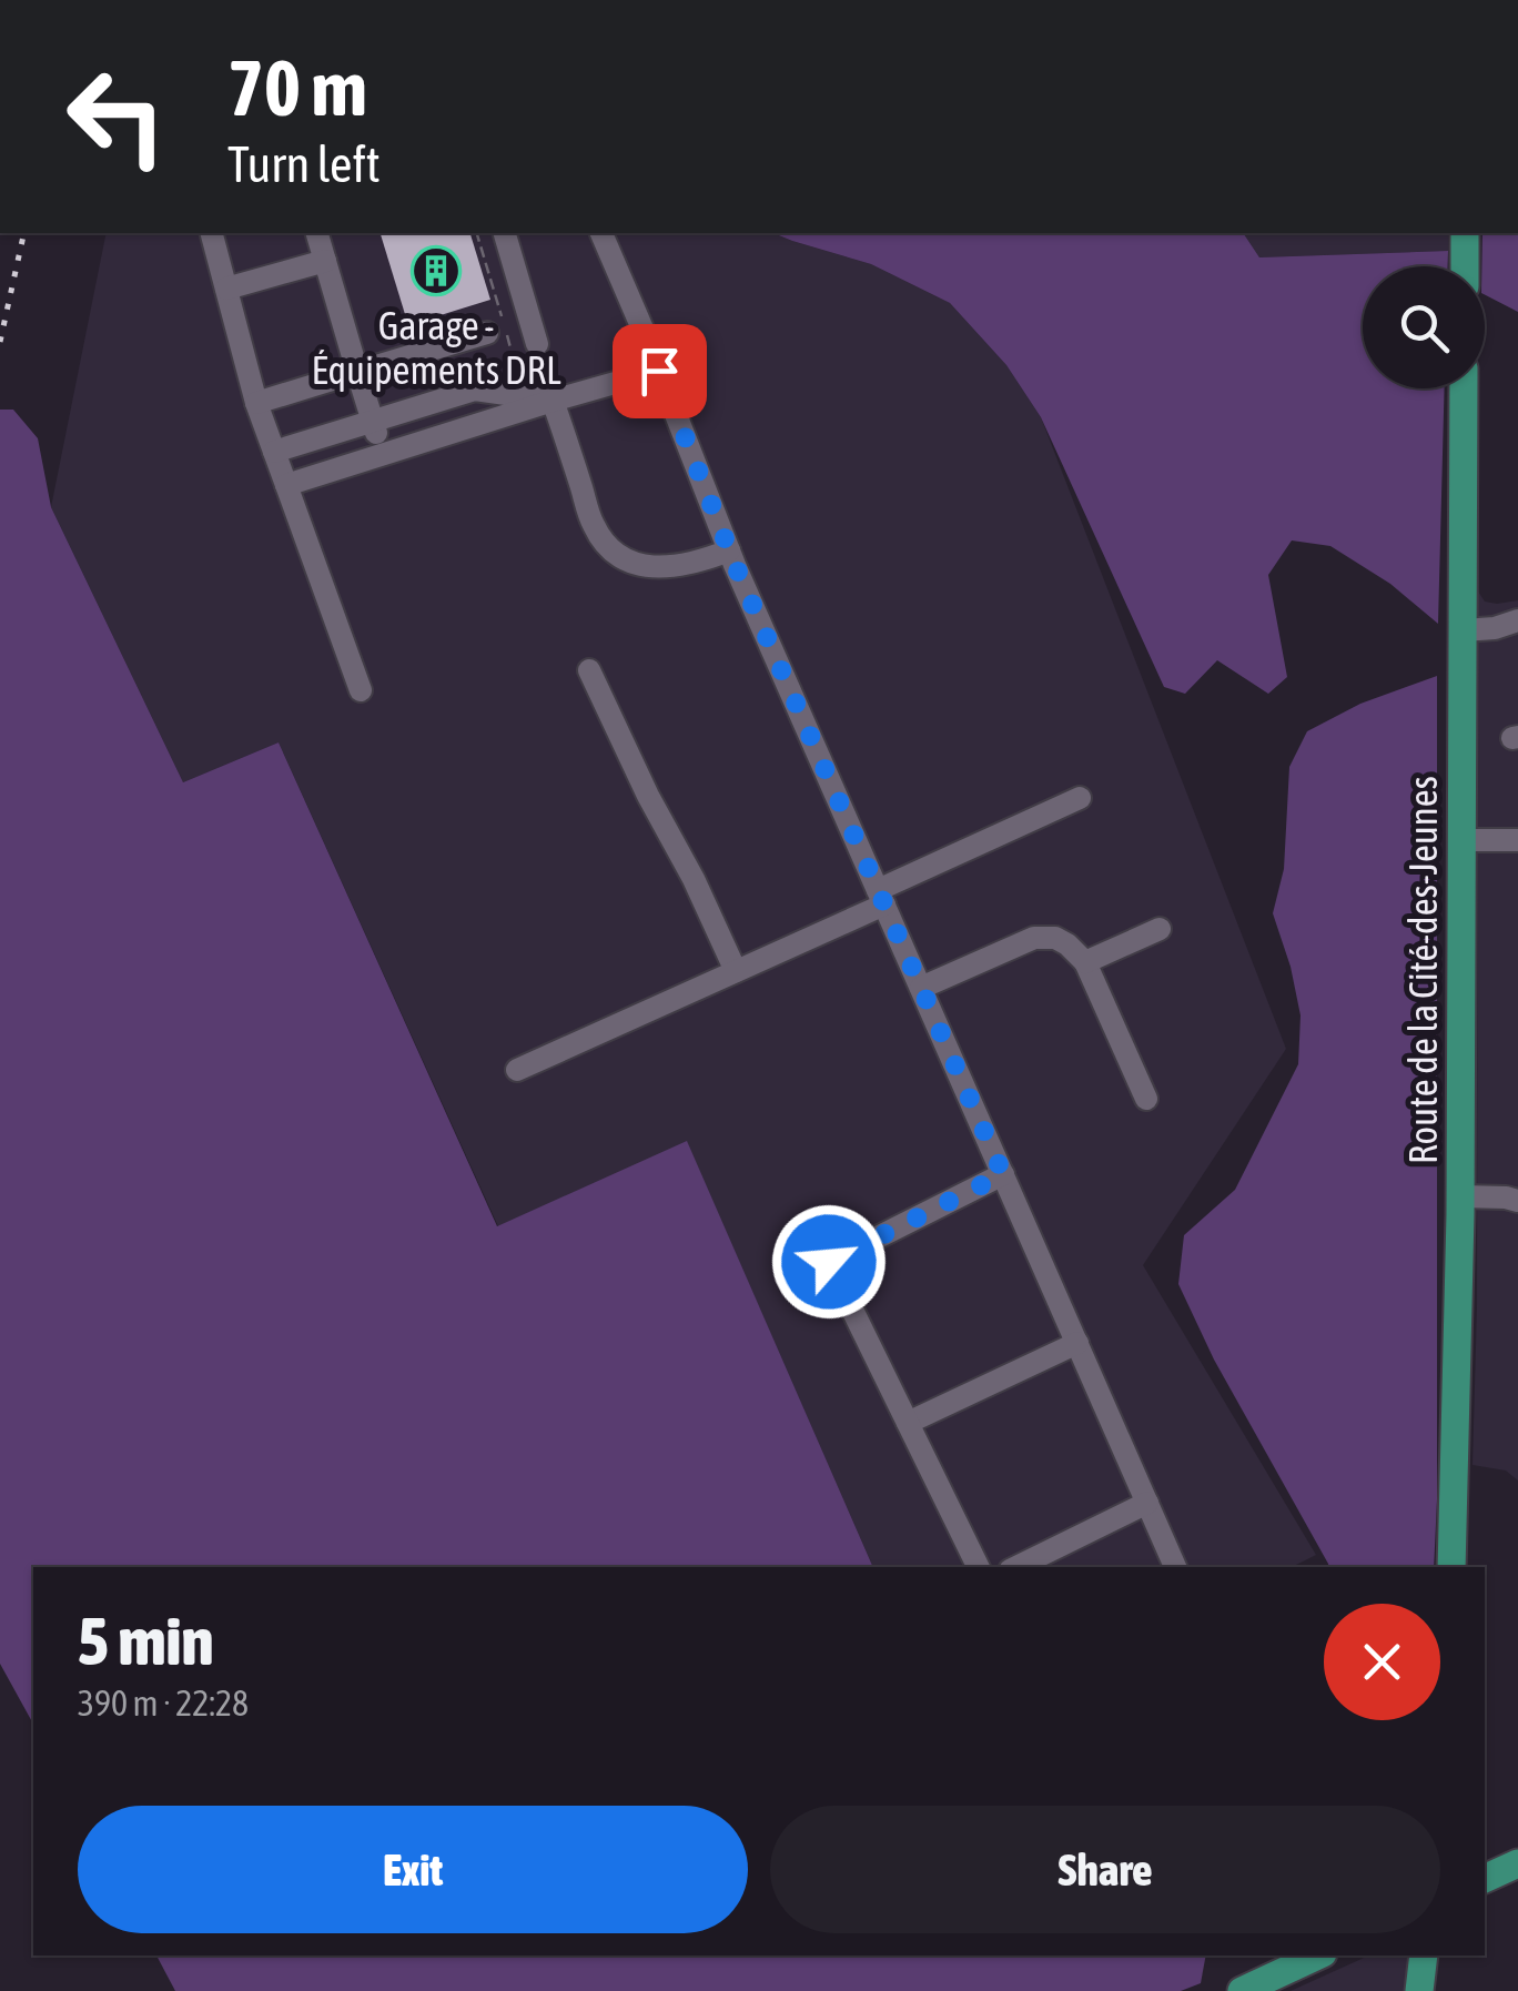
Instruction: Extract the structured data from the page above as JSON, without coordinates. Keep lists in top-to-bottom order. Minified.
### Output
{"streets":{"main road":["Route de la Cité-des-Jeunes"]},"places":{"building":["Garage - Équipements DRL"]},"page":{"turn":["70 m","Turn left"],"heading":["5 min","390 m · 22:28"],"buttons":["Exit","Share"]}}
